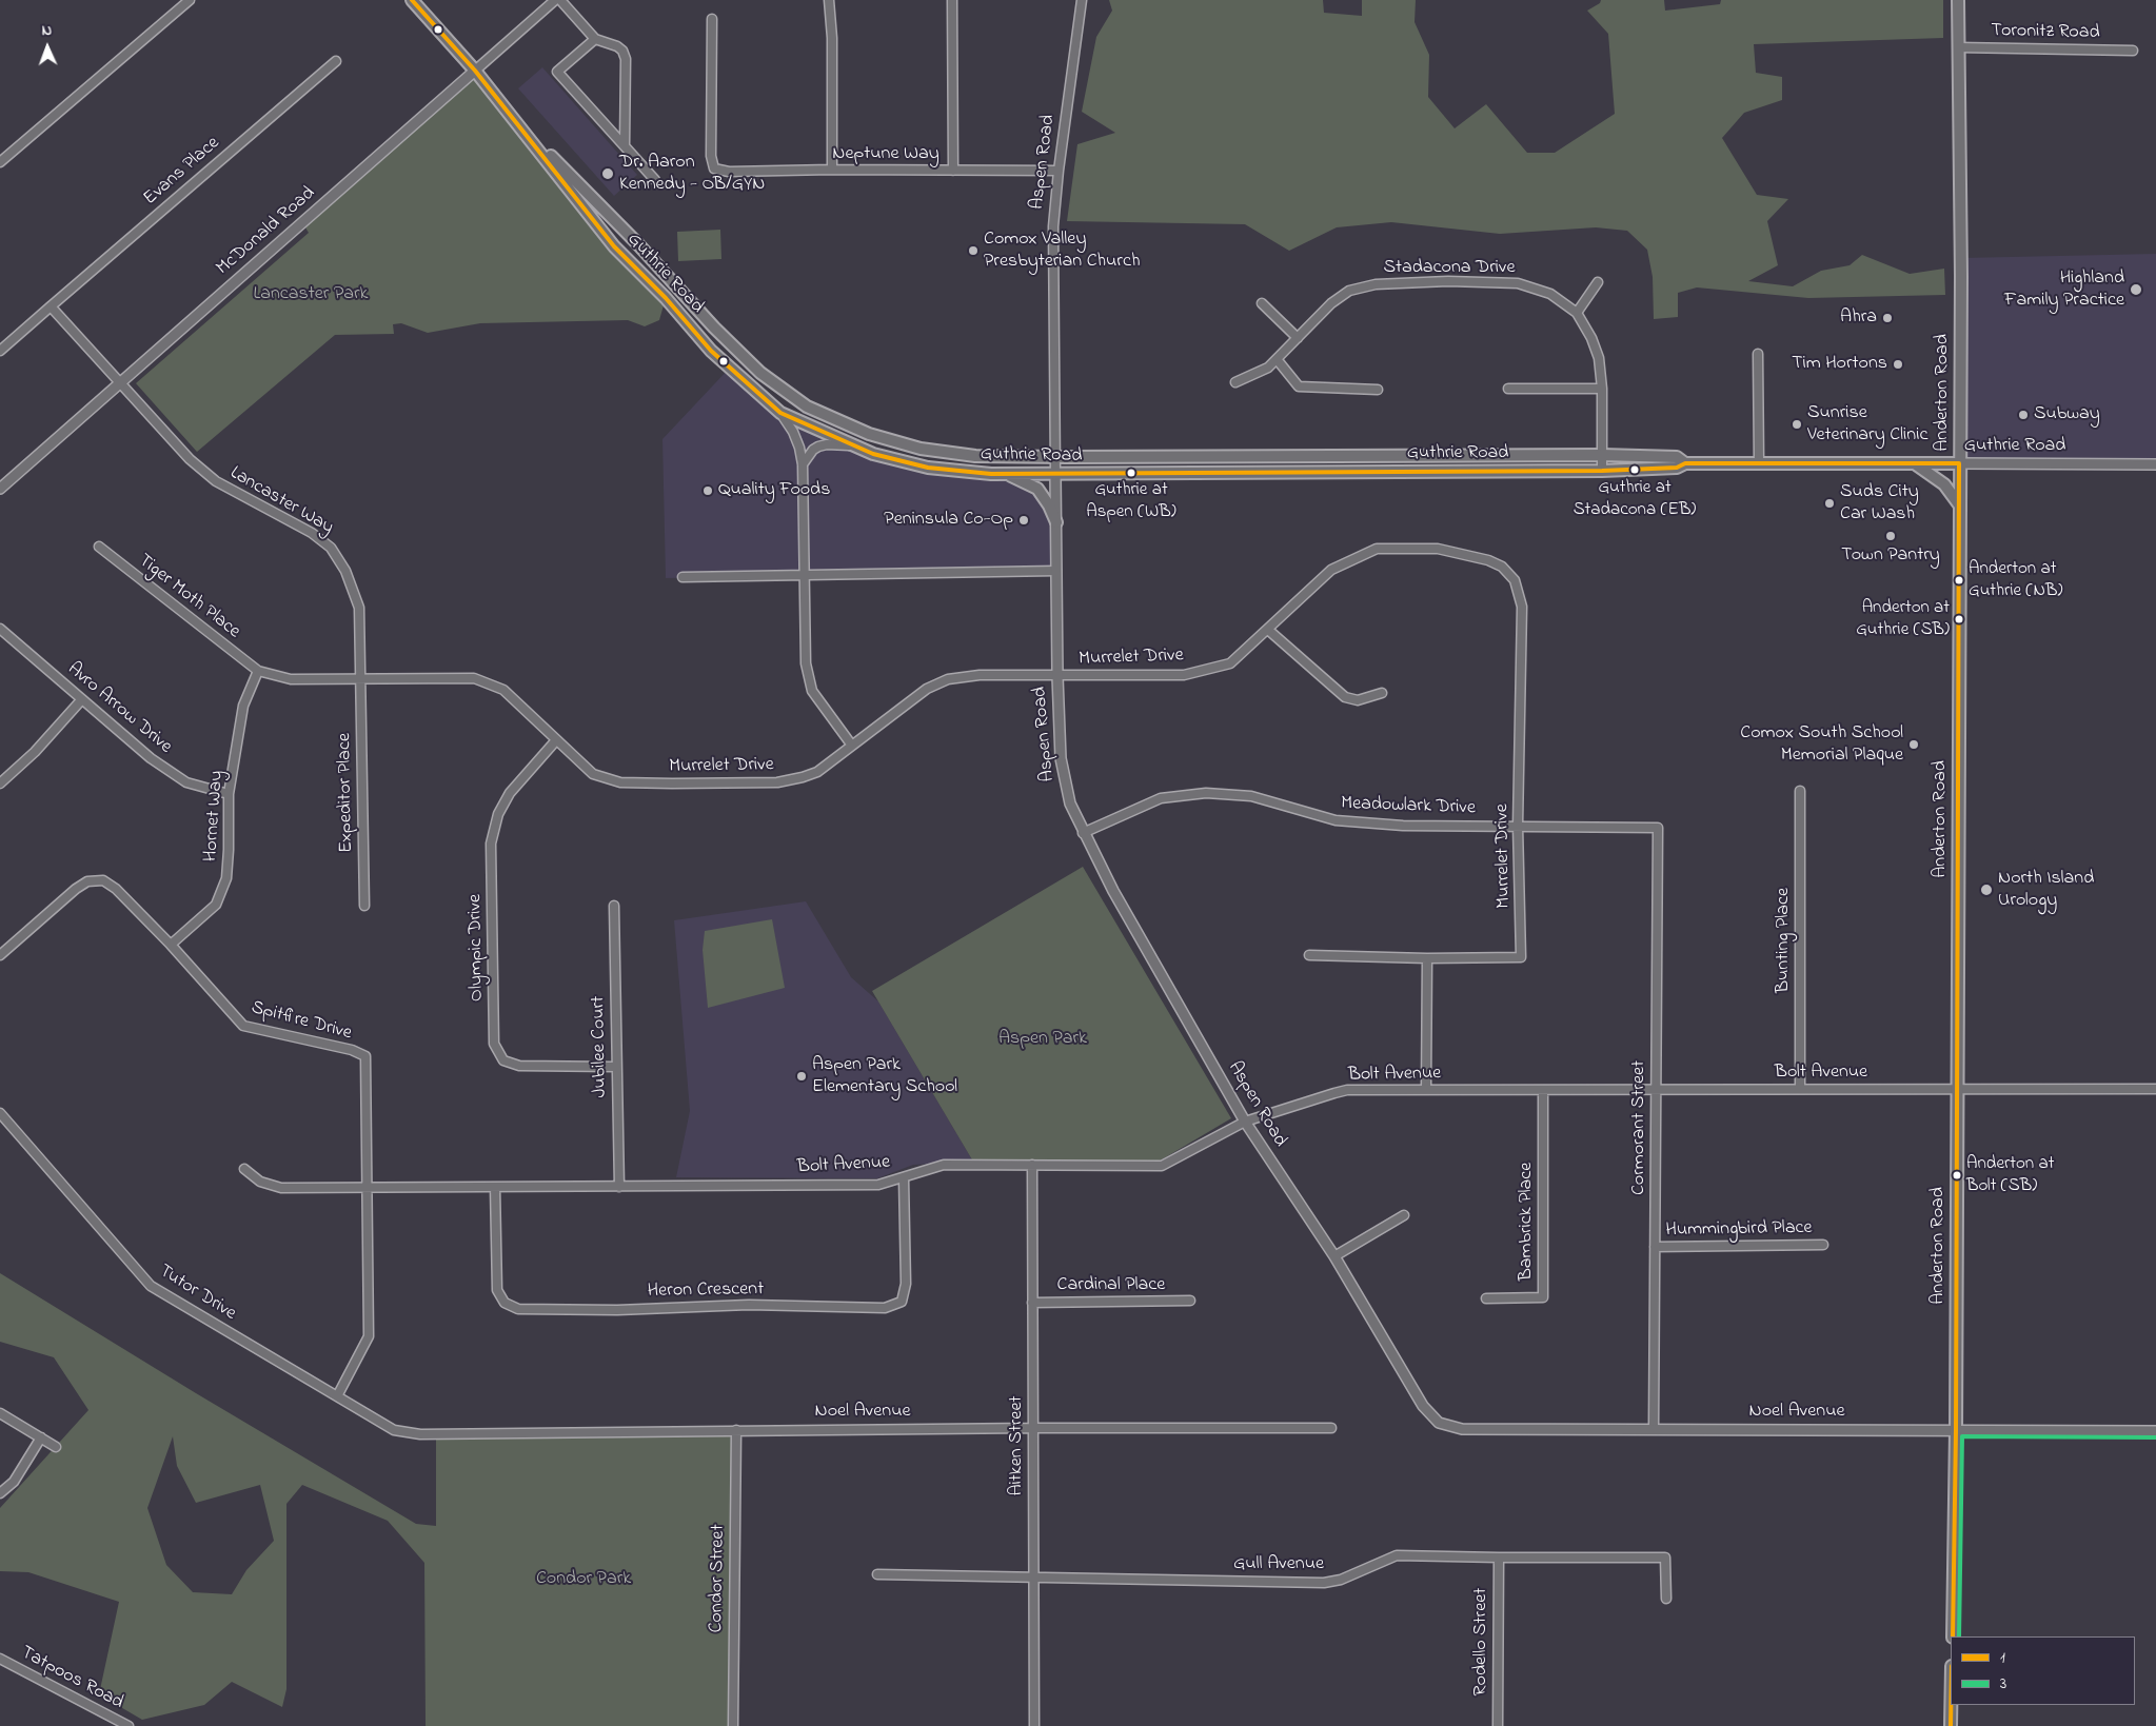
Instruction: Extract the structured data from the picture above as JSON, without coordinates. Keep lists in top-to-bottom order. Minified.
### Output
{"streets":{"main road":["Guthrie Road","Anderton Road"],"street":["Toronitz Road","Neptune Way","Aspen Road","Evans Place","McDonald Road","Stadacona Drive","Lancaster Way","Tiger Moth Place","Murrelet Drive","Avro Arrow Drive","Expeditor Place","Meadowlark Drive","Hornet Way","Bunting Place","Olympic Drive","Spitfire Drive","Jubilee Court","Bolt Avenue","Cormorant Street","Bambrick Place","Hummingbird Place","Cardinal Place","Heron Crescent","Tutor Drive","Noel Avenue","Aitken Street","Gull Avenue","Condor Street","Rodello Street","Tatpoos Road"]},"crossings":[["Toronitz Road","Anderton Road"],["Neptune Way","Aspen Road"],["Aspen Road","Guthrie Road"],["Aspen Road","Murrelet Drive"],["Aspen Road","Meadowlark Drive"],["Aspen Road","Bolt Avenue"],["Aspen Road","Noel Avenue"],["Evans Place","Lancaster Way"],["McDonald Road","Guthrie Road"],["McDonald Road","Lancaster Way"],["Stadacona Drive","Guthrie Road"],["Guthrie Road","Anderton Road"],["Anderton Road","Bolt Avenue"],["Anderton Road","Noel Avenue"],["Lancaster Way","Murrelet Drive"],["Lancaster Way","Expeditor Place"],["Tiger Moth Place","Murrelet Drive"],["Tiger Moth Place","Hornet Way"],["Murrelet Drive","Expeditor Place"],["Murrelet Drive","Meadowlark Drive"],["Murrelet Drive","Hornet Way"],["Murrelet Drive","Olympic Drive"],["Avro Arrow Drive","Hornet Way"],["Meadowlark Drive","Cormorant Street"],["Hornet Way","Spitfire Drive"],["Bunting Place","Bolt Avenue"],["Olympic Drive","Jubilee Court"],["Spitfire Drive","Bolt Avenue"],["Spitfire Drive","Tutor Drive"],["Jubilee Court","Bolt Avenue"],["Bolt Avenue","Cormorant Street"],["Bolt Avenue","Bambrick Place"],["Bolt Avenue","Heron Crescent"],["Bolt Avenue","Aitken Street"],["Cormorant Street","Hummingbird Place"],["Cormorant Street","Noel Avenue"],["Cardinal Place","Aitken Street"],["Tutor Drive","Noel Avenue"],["Noel Avenue","Aitken Street"],["Noel Avenue","Condor Street"],["Aitken Street","Gull Avenue"],["Gull Avenue","Rodello Street"]],"parks":["Lancaster Park","Aspen Park","Condor Park"],"places":["Dr. Aaron Kennedy - OB/GYN","Comox Valley Presbyterian Church","Highland Family Practice","Ahra","Tim Hortons","Subway","Sunrise Veterinary Clinic","Guthrie at Stadacona (EB)","Guthrie at Aspen (WB)","Quality Foods","Suds City Car Wash","Peninsula Co-Op","Town Pantry","Anderton at Guthrie (NB)","Anderton at Guthrie (SB)","Comox South School Memorial Plaque","North Island Urology","Aspen Park Elementary School","Anderton at Bolt (SB)"],"lines":["transit line 1","transit line 3"],"legend":["1","3"],"north":"top"}
